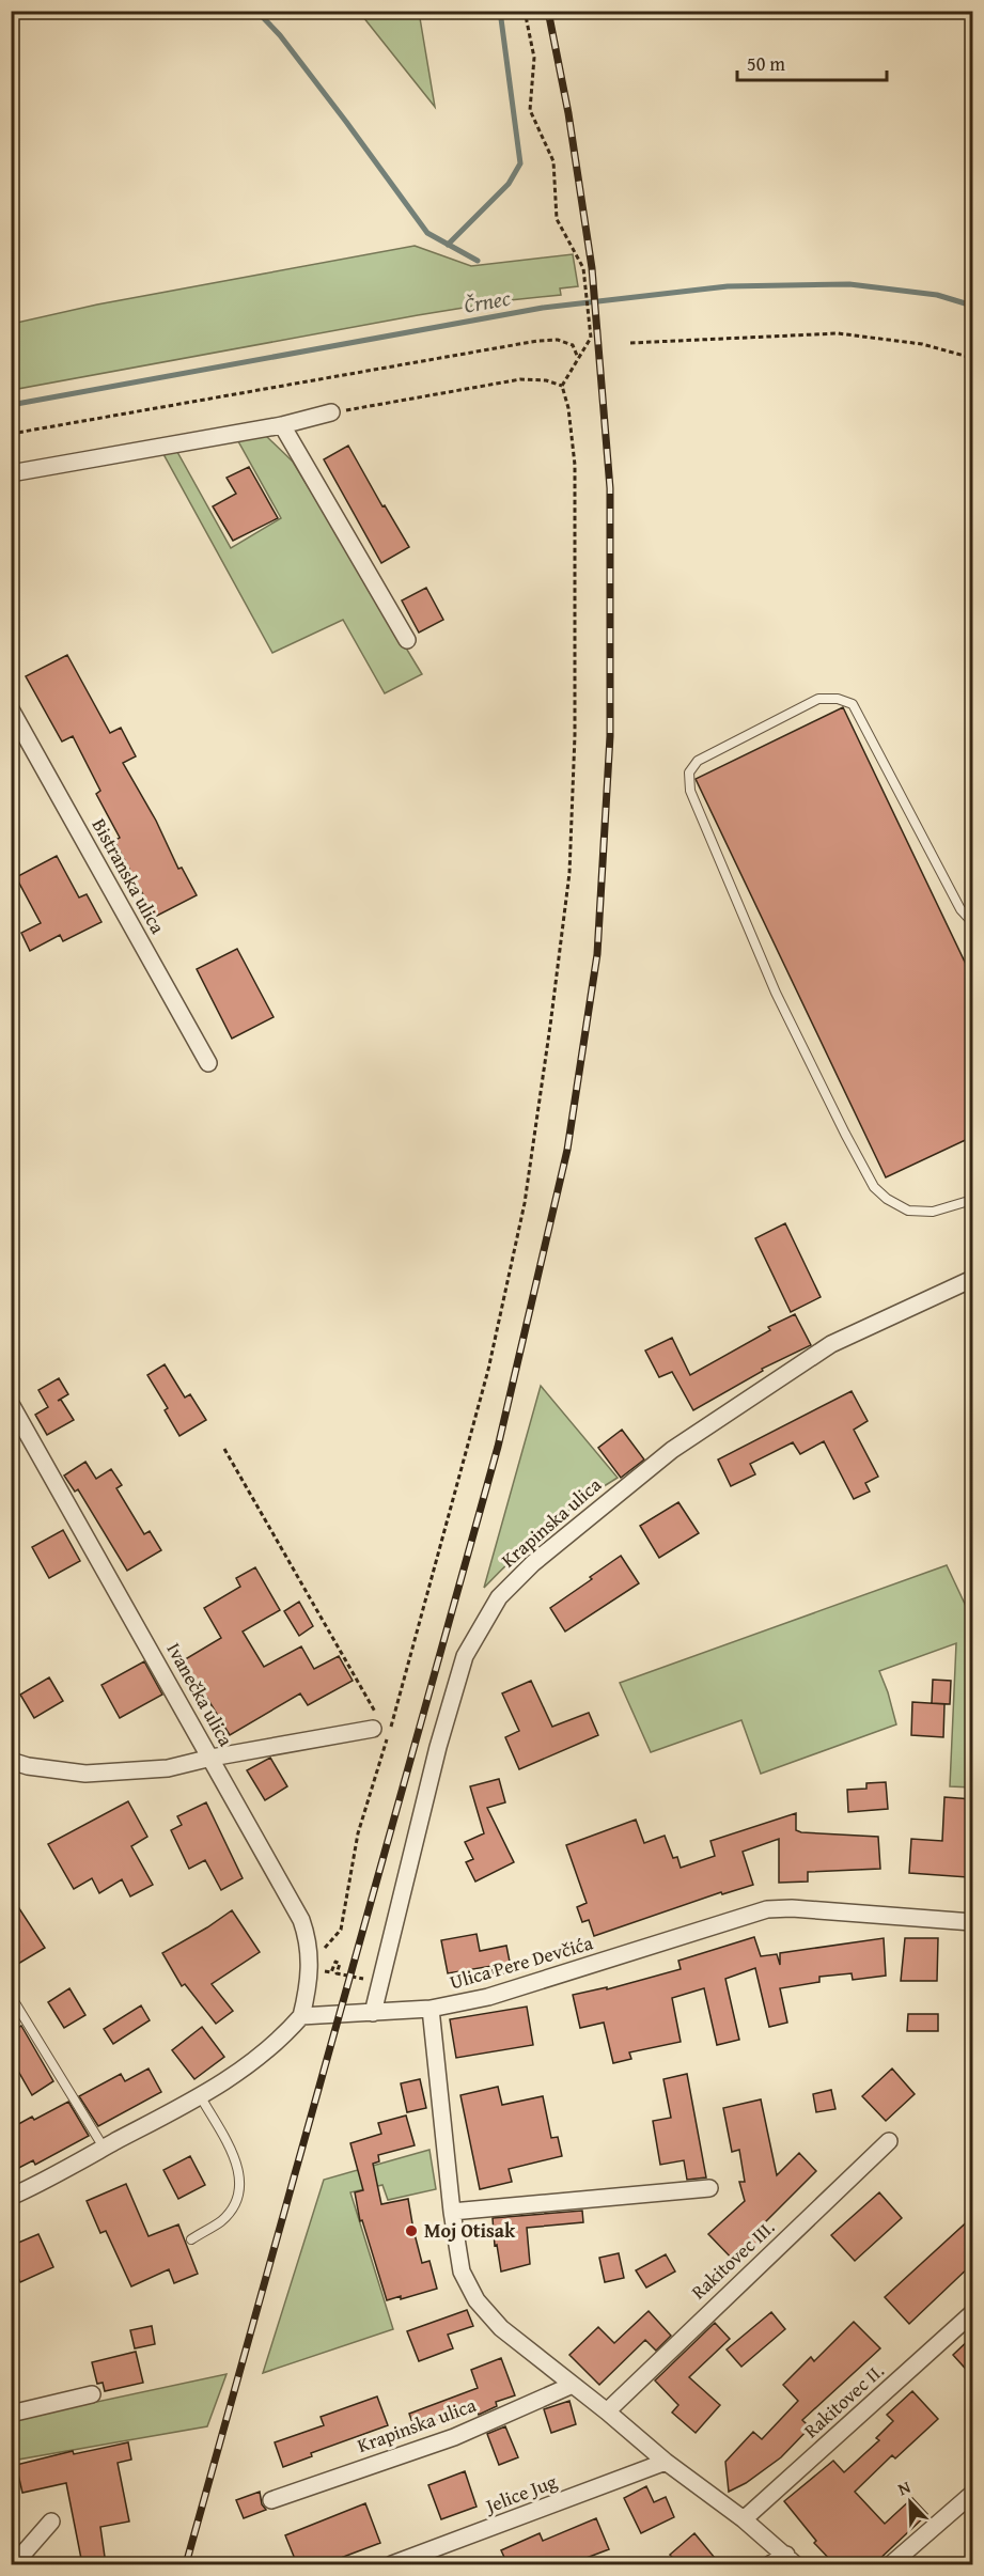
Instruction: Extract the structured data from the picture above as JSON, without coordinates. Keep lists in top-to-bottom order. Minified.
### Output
{"streets":{"street":["Bistranska ulica","Krapinska ulica","Ivanečka ulica","Ulica Pere Devčića","Rakitovec III.","Rakitovec II.","Jelice Jug"]},"crossings":[["Krapinska ulica","Ulica Pere Devčića"],["Ivanečka ulica","Ulica Pere Devčića"]],"water":["Črnec"],"places":["Moj Otisak"],"scale_bar":"50 m","north":"top left"}
